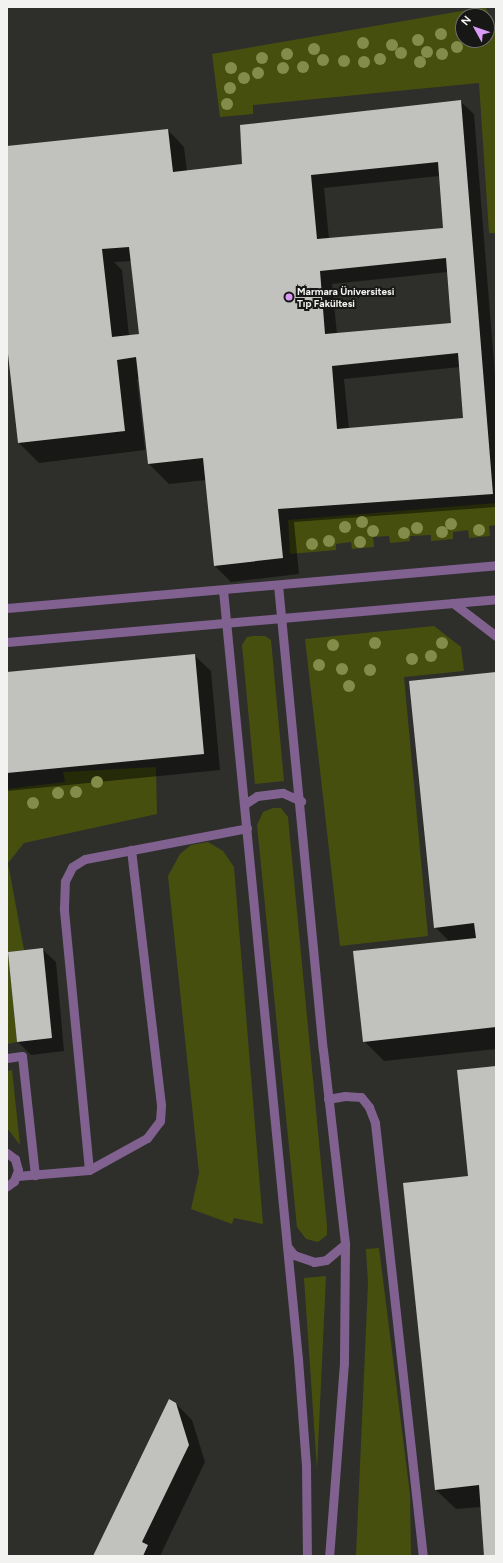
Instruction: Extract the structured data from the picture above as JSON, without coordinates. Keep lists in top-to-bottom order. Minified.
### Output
{"places":["Marmara Üniversitesi Tıp Fakültesi"],"north":"top left"}
